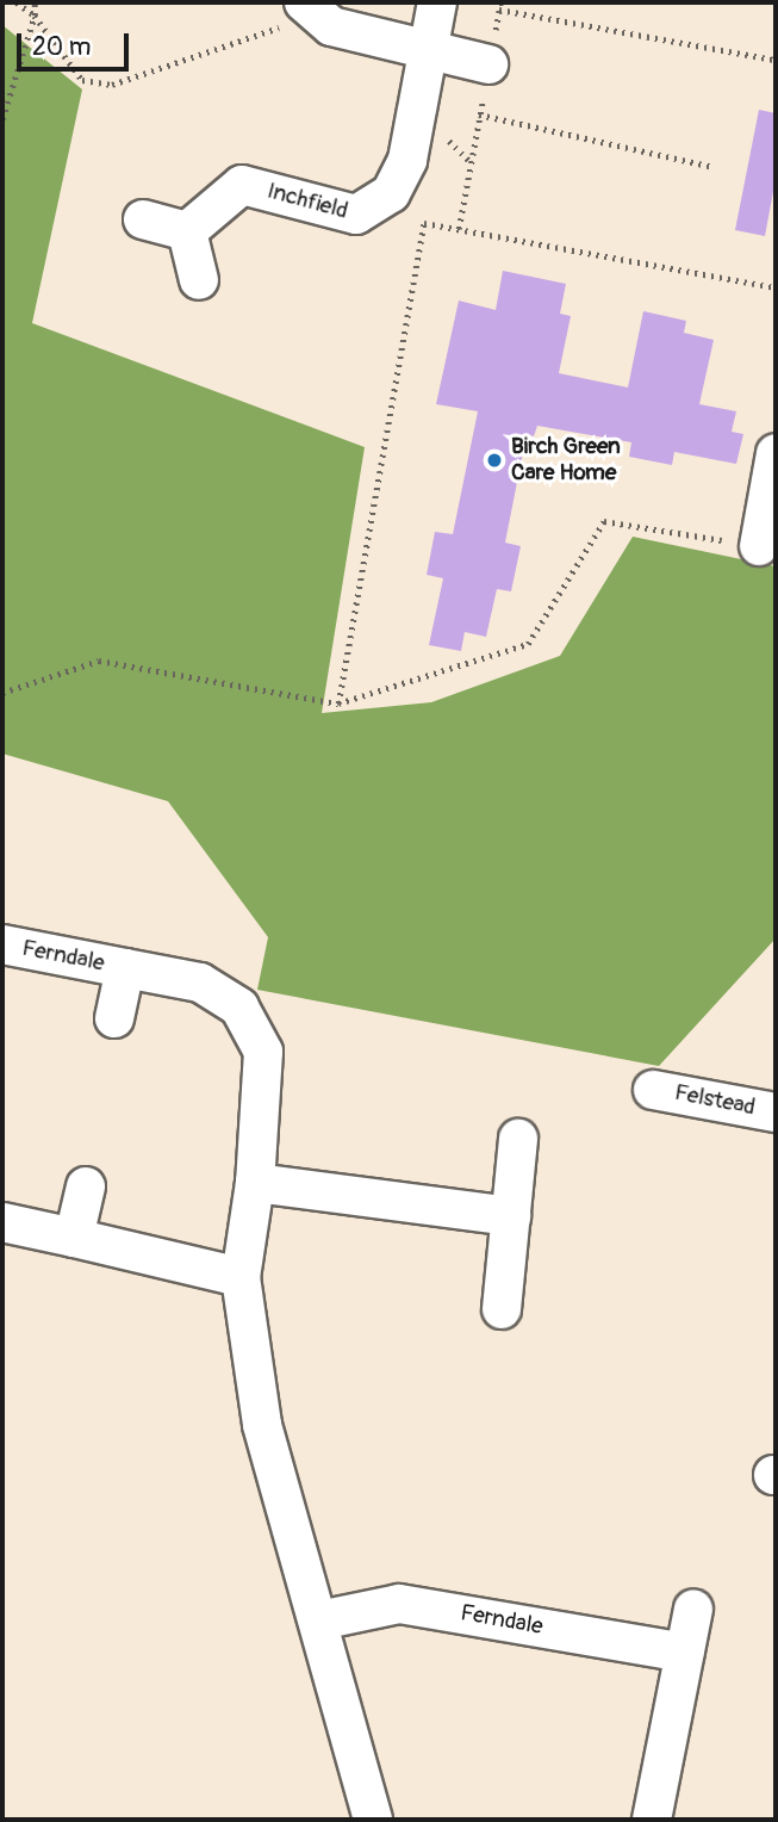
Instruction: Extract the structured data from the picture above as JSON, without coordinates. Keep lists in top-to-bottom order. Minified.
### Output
{"streets":{"street":["Inchfield","Ferndale","Felstead"]},"places":["Birch Green Care Home"],"scale_bar":"20 m"}
